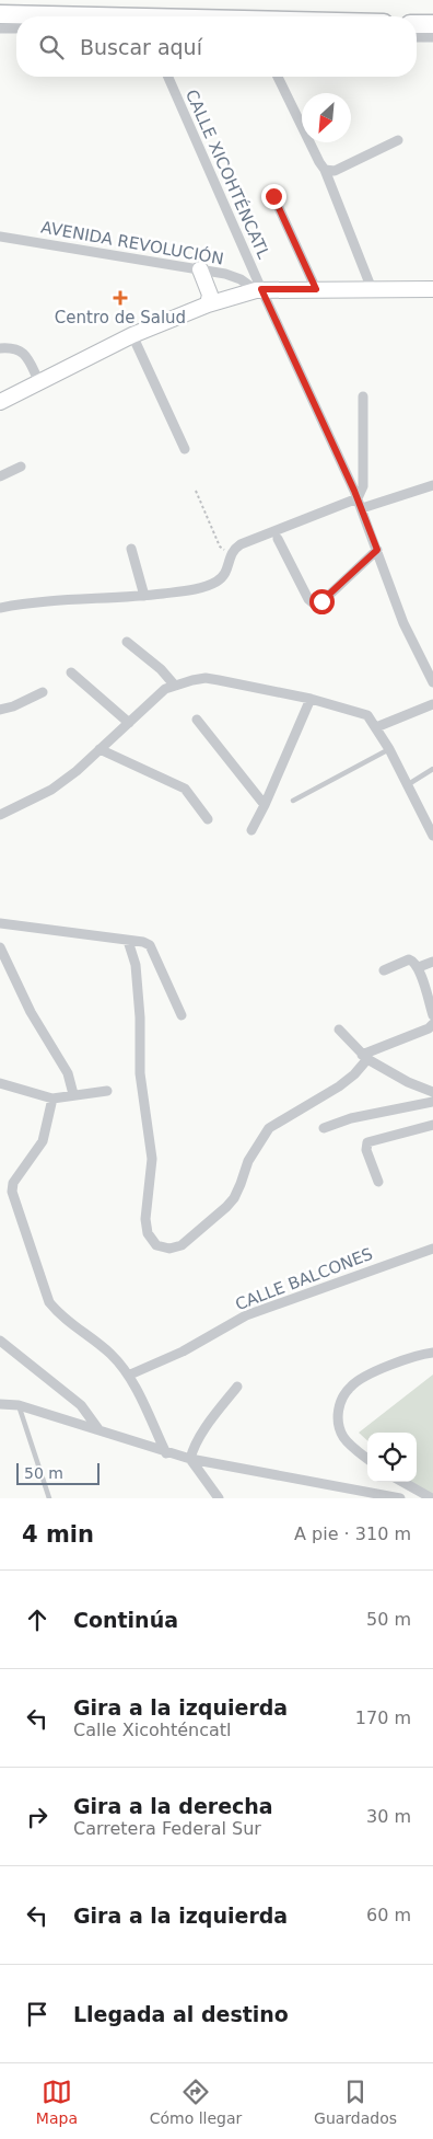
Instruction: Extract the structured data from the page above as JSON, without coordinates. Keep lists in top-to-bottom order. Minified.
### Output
{"streets":{"street":["CALLE XICOHTÉNCATL","AVENIDA REVOLUCIÓN","CALLE BALCONES"]},"crossings":[["CALLE XICOHTÉNCATL","AVENIDA REVOLUCIÓN"]],"places":{"health":["Centro de Salud"]},"scale_bar":"50 m","north":"bottom left","page":{"search":"Buscar aquí","scale":"50 m","heading":["4 min","A pie · 310 m"],"list":[["Continúa","50 m"],["Gira a la izquierda","Calle Xicohténcatl","170 m"],["Gira a la derecha","Carretera Federal Sur","30 m"],["Gira a la izquierda","60 m"],"Llegada al destino"],"nav":["Mapa","Cómo llegar","Guardados"]}}
